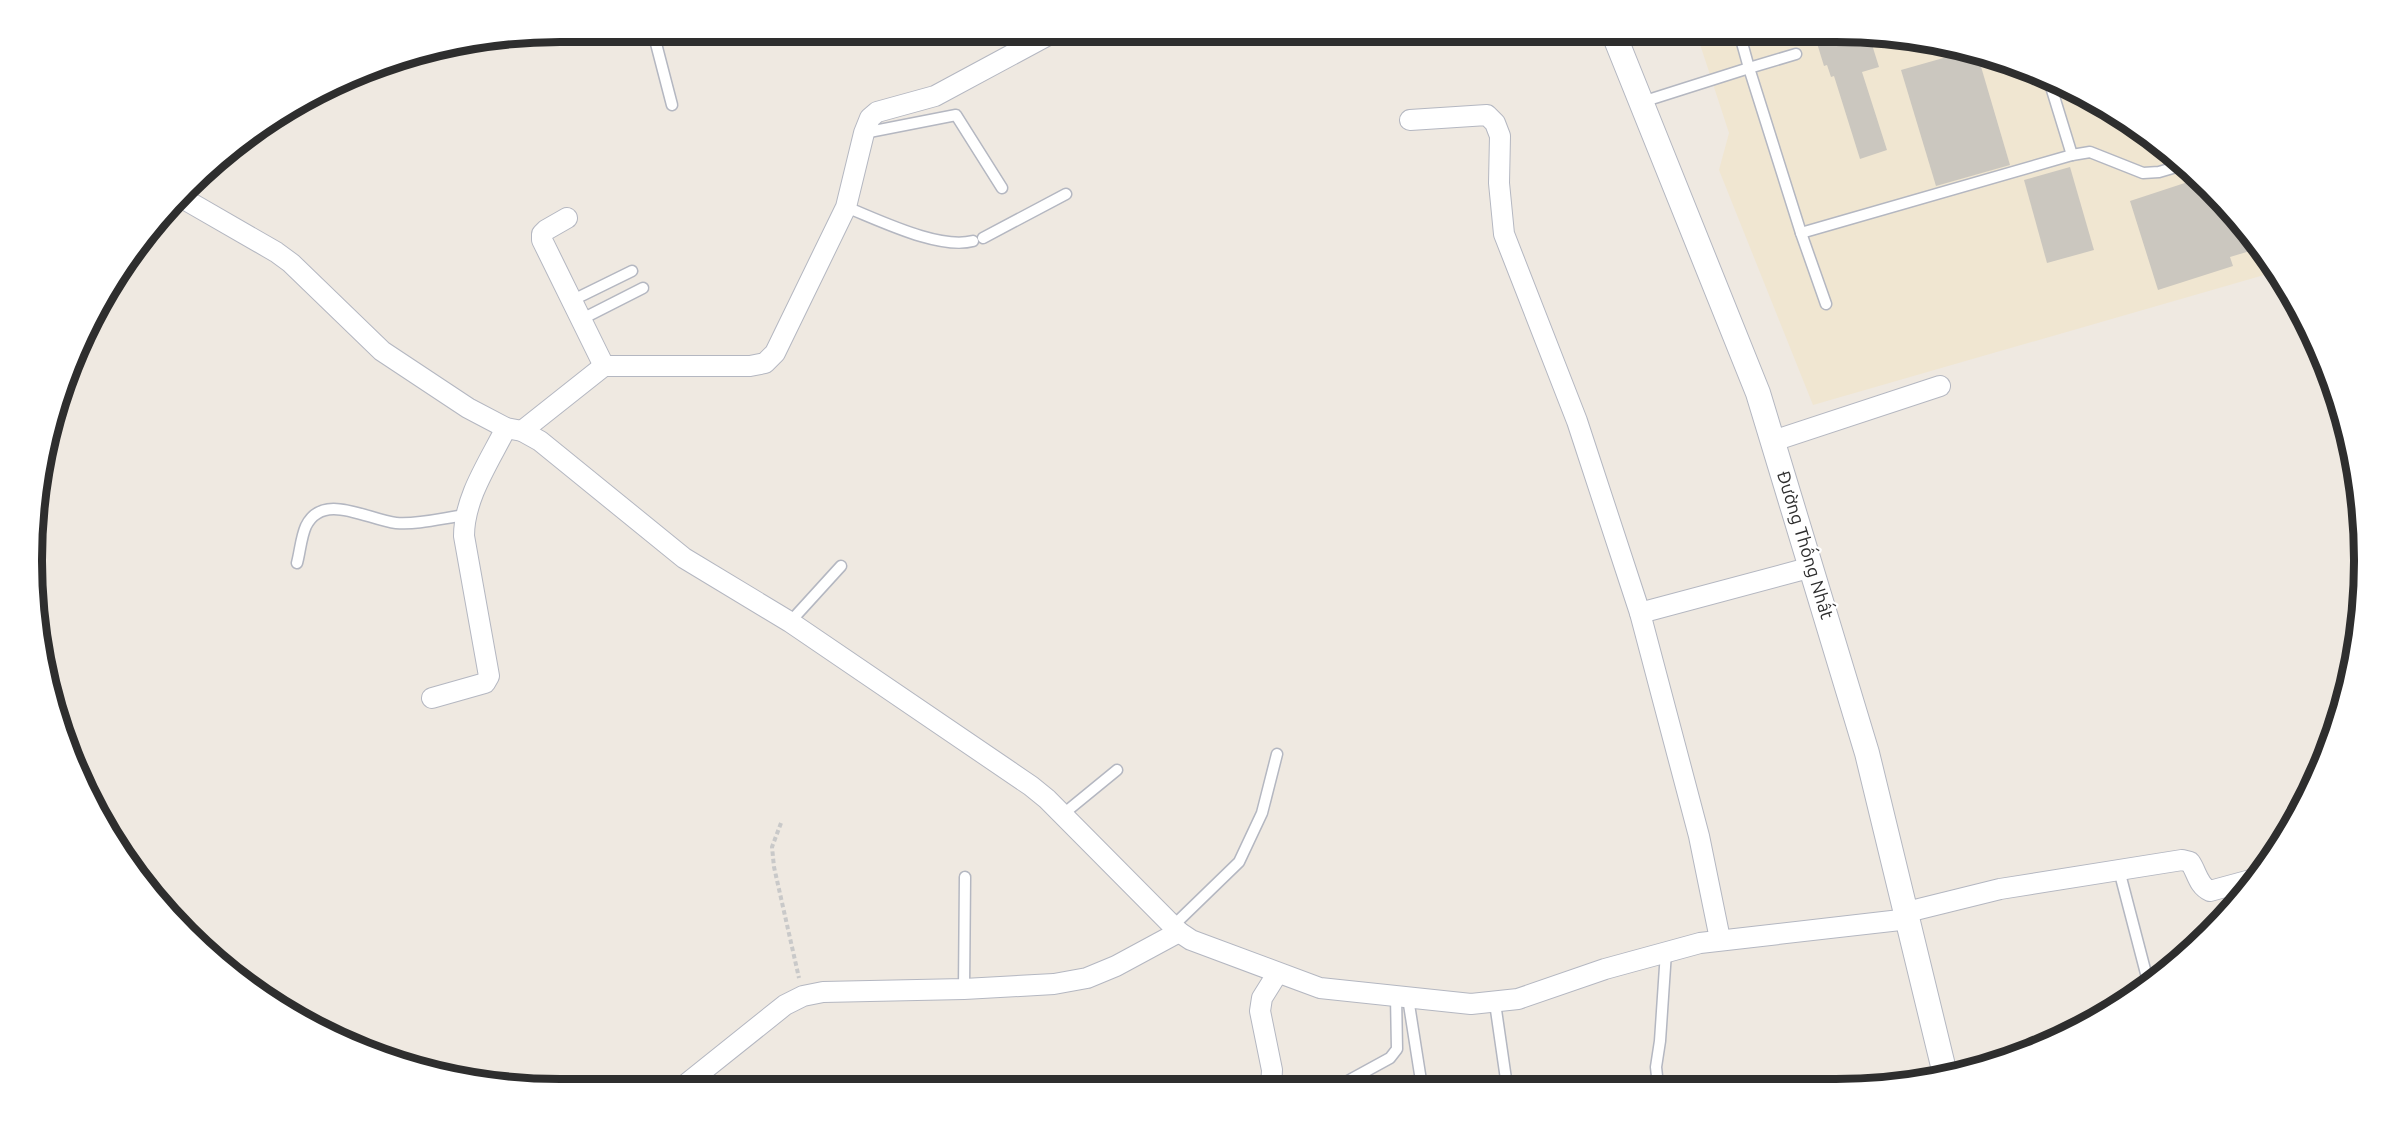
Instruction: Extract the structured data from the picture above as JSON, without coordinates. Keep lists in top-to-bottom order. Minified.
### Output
{"streets":{"street":["Đường Thống Nhất"]}}
